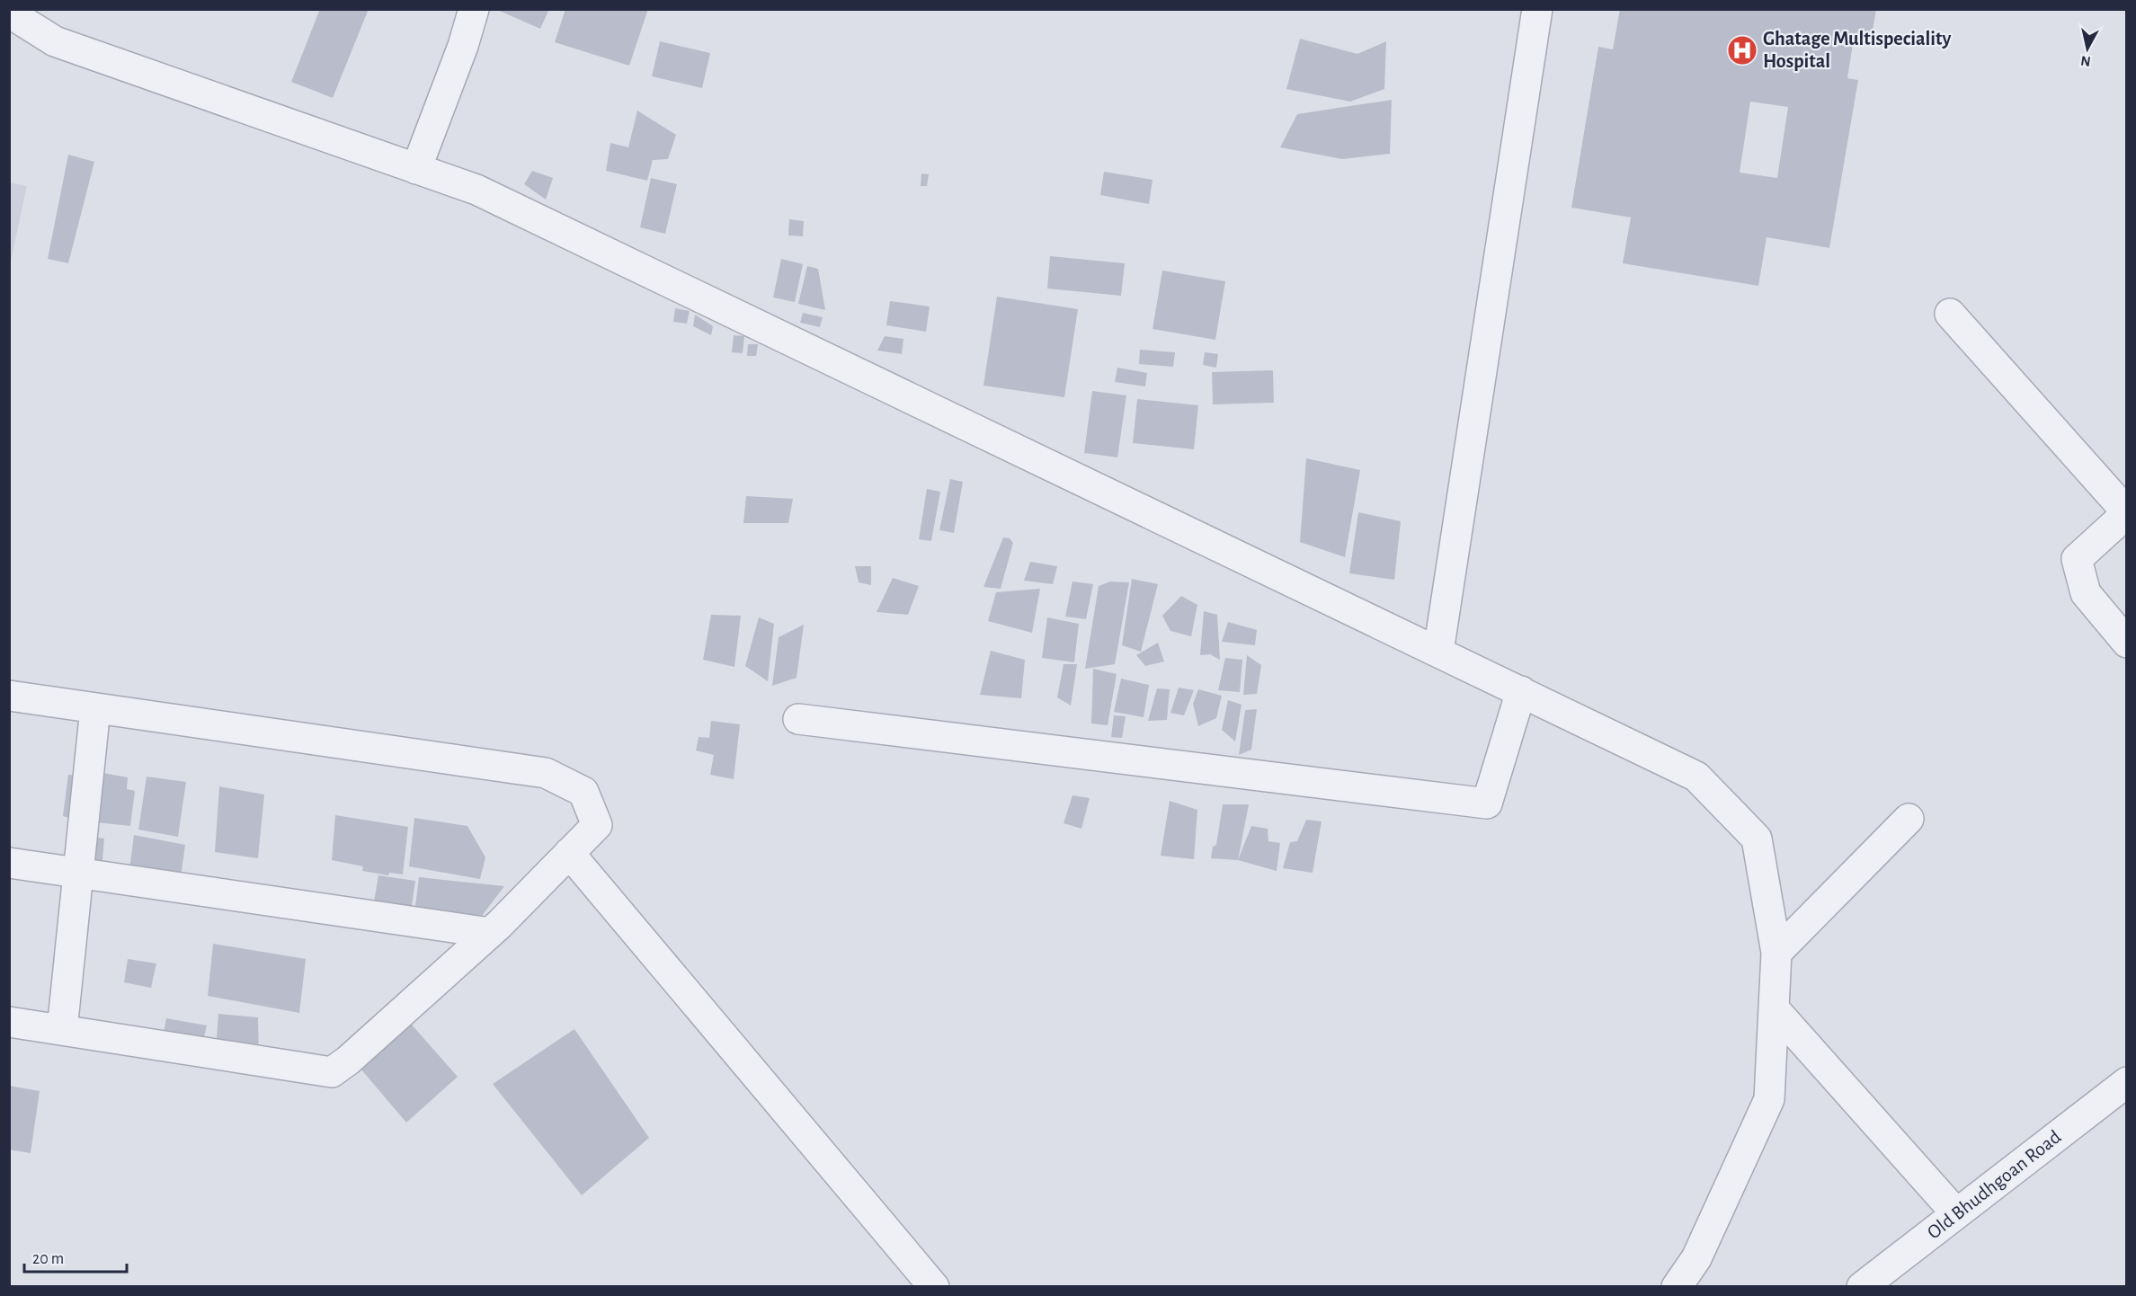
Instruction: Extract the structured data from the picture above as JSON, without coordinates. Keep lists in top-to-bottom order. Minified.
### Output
{"streets":{"street":["Old Bhudhgoan Road"]},"places":{"hospital":["Ghatage Multispeciality Hospital"]},"scale_bar":"20 m","north":"bottom"}
